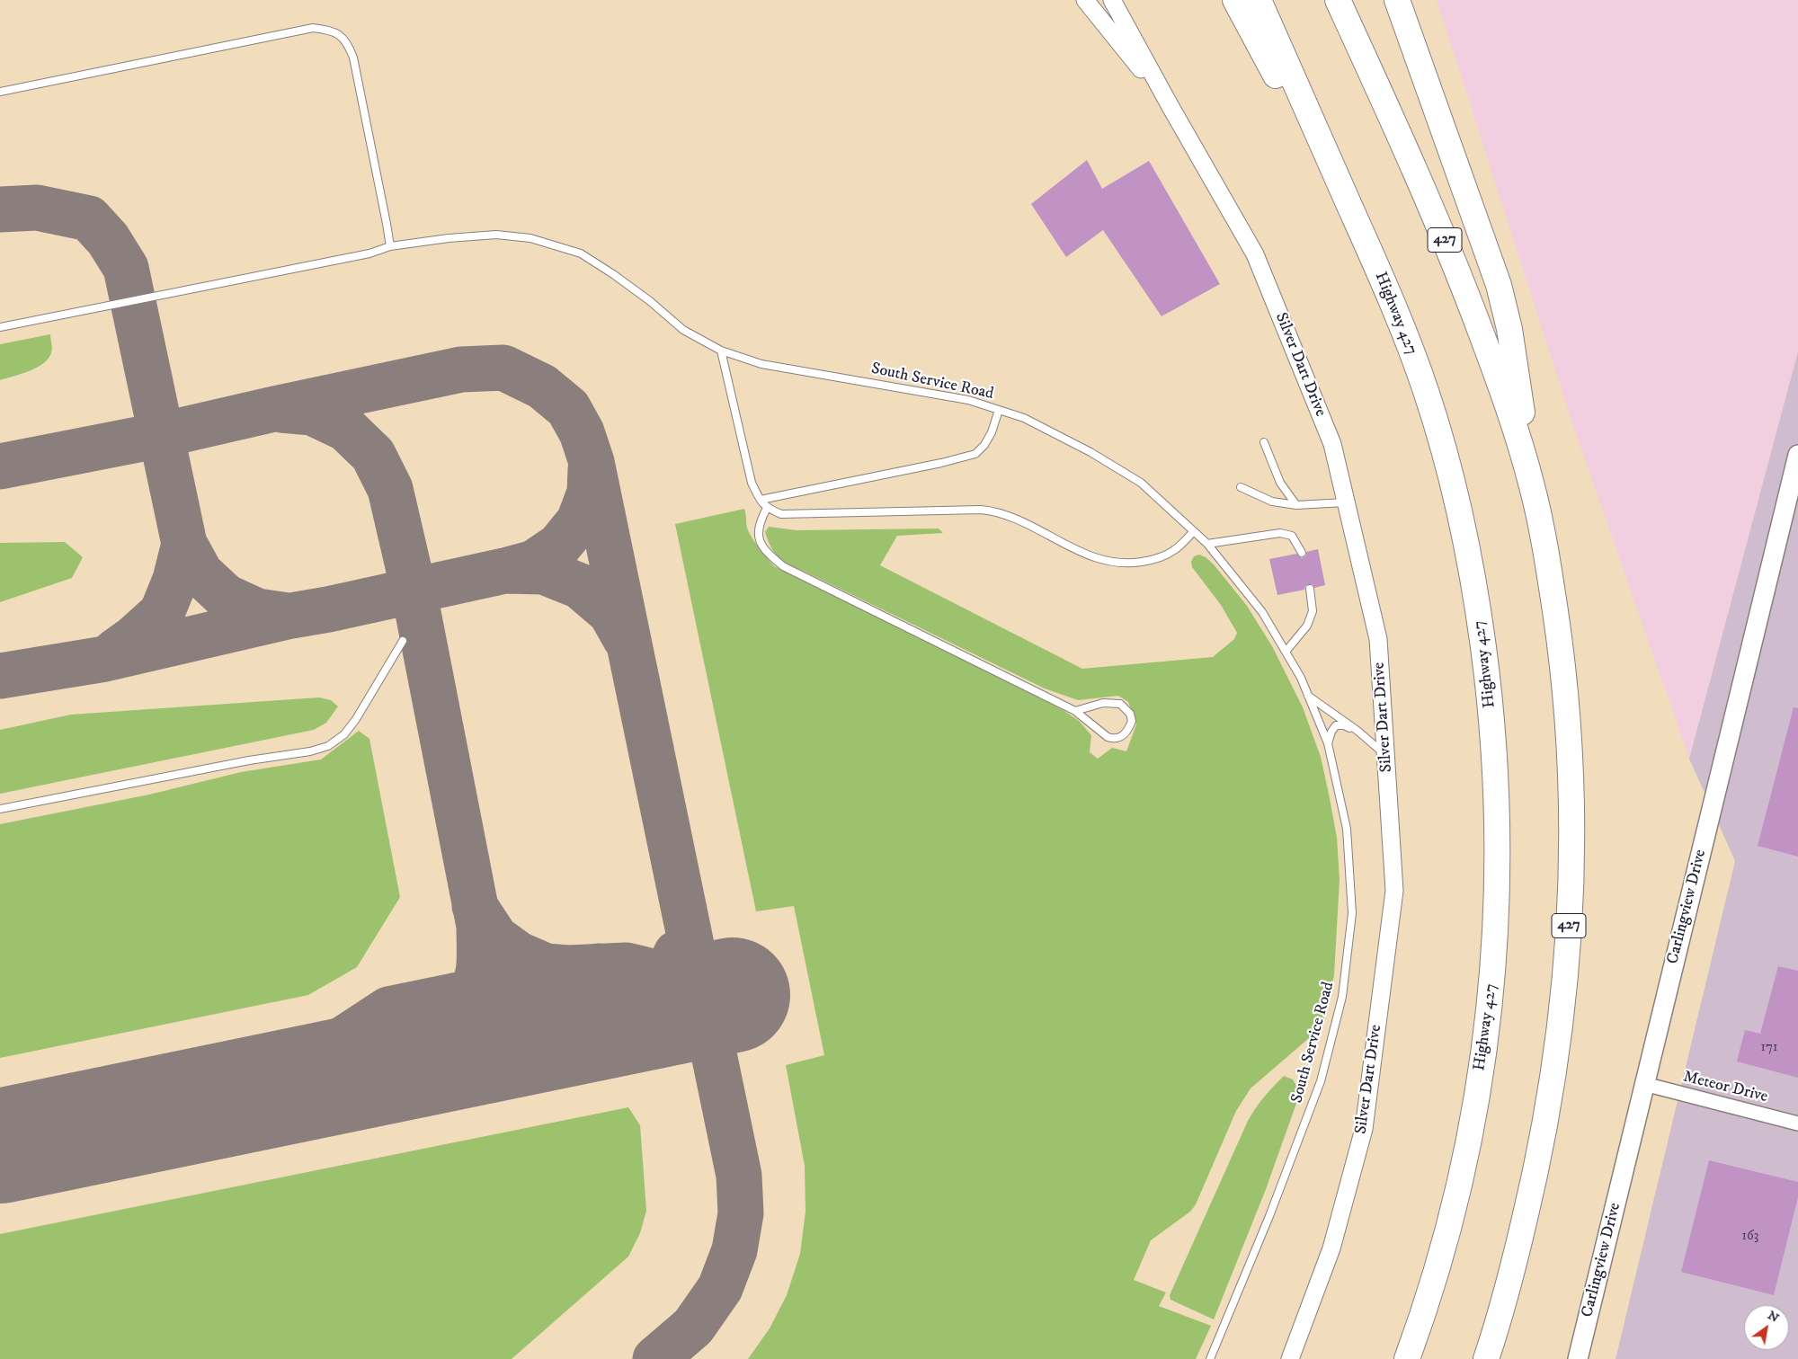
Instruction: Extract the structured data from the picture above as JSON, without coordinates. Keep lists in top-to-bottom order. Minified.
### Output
{"streets":{"highway":["427","Highway 427"],"main road":["Carlingview Drive"],"street":["Silver Dart Drive","Meteor Drive"],"lane":["South Service Road"]},"crossings":[["Carlingview Drive","Meteor Drive"]],"house_numbers":["171","163"],"north":"top right"}
